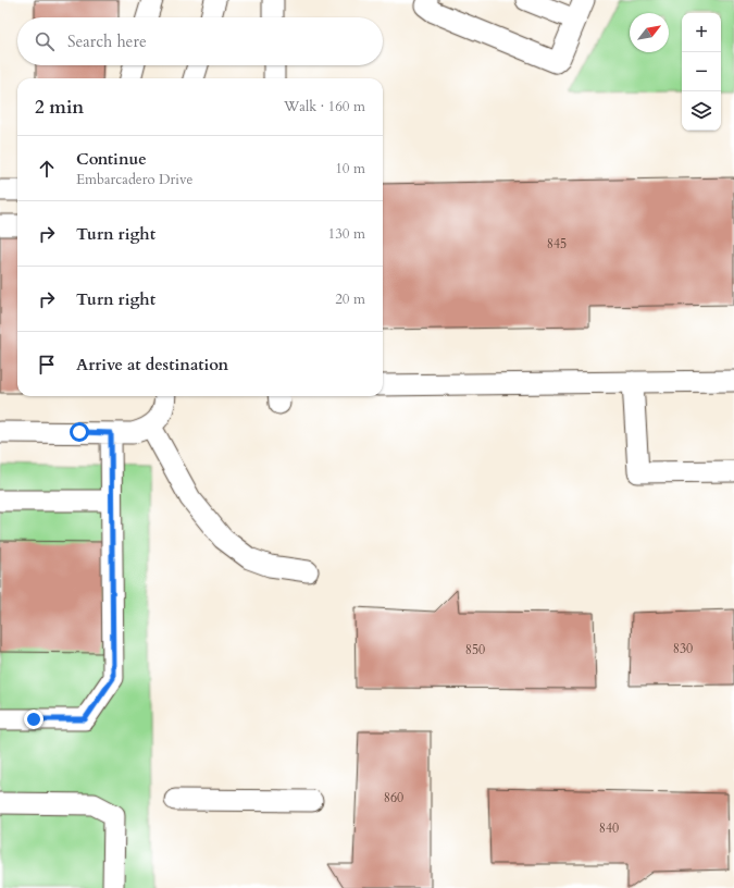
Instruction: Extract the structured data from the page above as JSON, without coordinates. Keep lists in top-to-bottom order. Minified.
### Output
{"house_numbers":["845","830","850","860","840"],"north":"top right","page":{"map_buttons":["+","−"],"search":"Search here","heading":["2 min","Walk · 160 m"],"list":[["Continue","Embarcadero Drive","10 m"],["Turn right","130 m"],["Turn right","20 m"],"Arrive at destination"]}}
